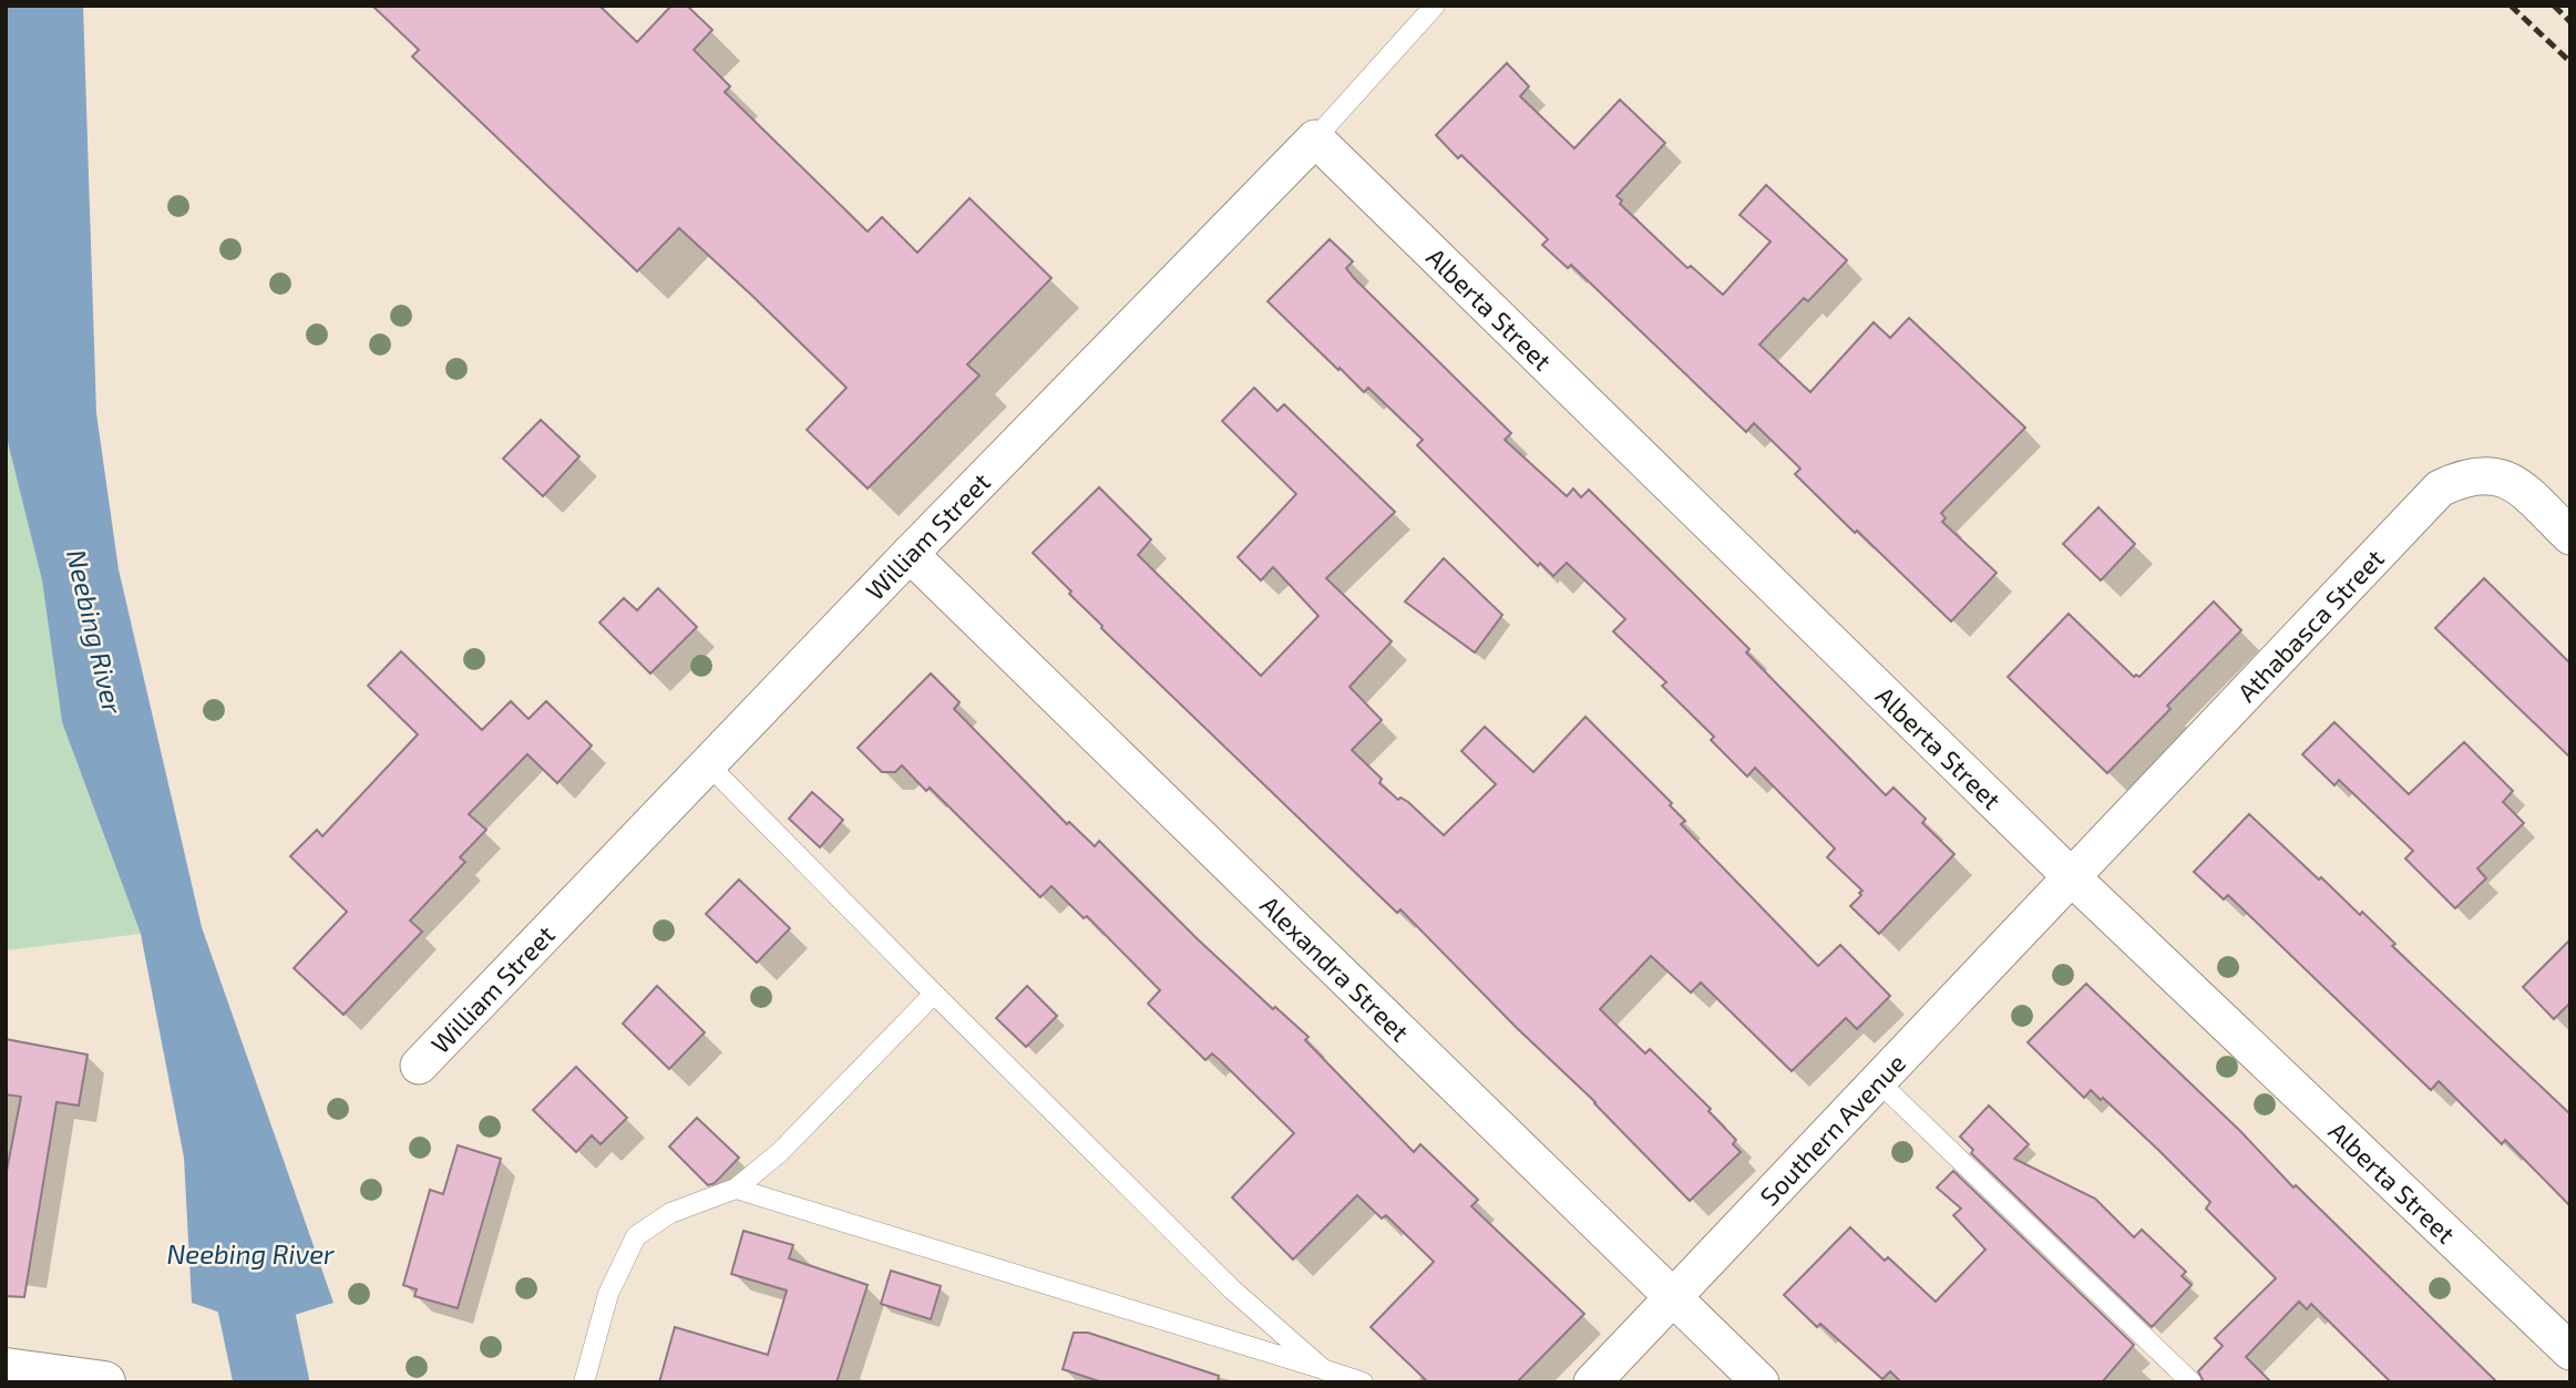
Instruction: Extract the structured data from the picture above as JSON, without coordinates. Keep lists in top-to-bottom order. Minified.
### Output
{"streets":{"street":["Alberta Street","William Street","Athabasca Street","Alexandra Street","Southern Avenue"]},"crossings":[["Alberta Street","William Street"],["Alberta Street","Athabasca Street"],["Alberta Street","Southern Avenue"],["William Street","Alexandra Street"],["Athabasca Street","Southern Avenue"],["Alexandra Street","Southern Avenue"]],"water":["Neebing River"]}
